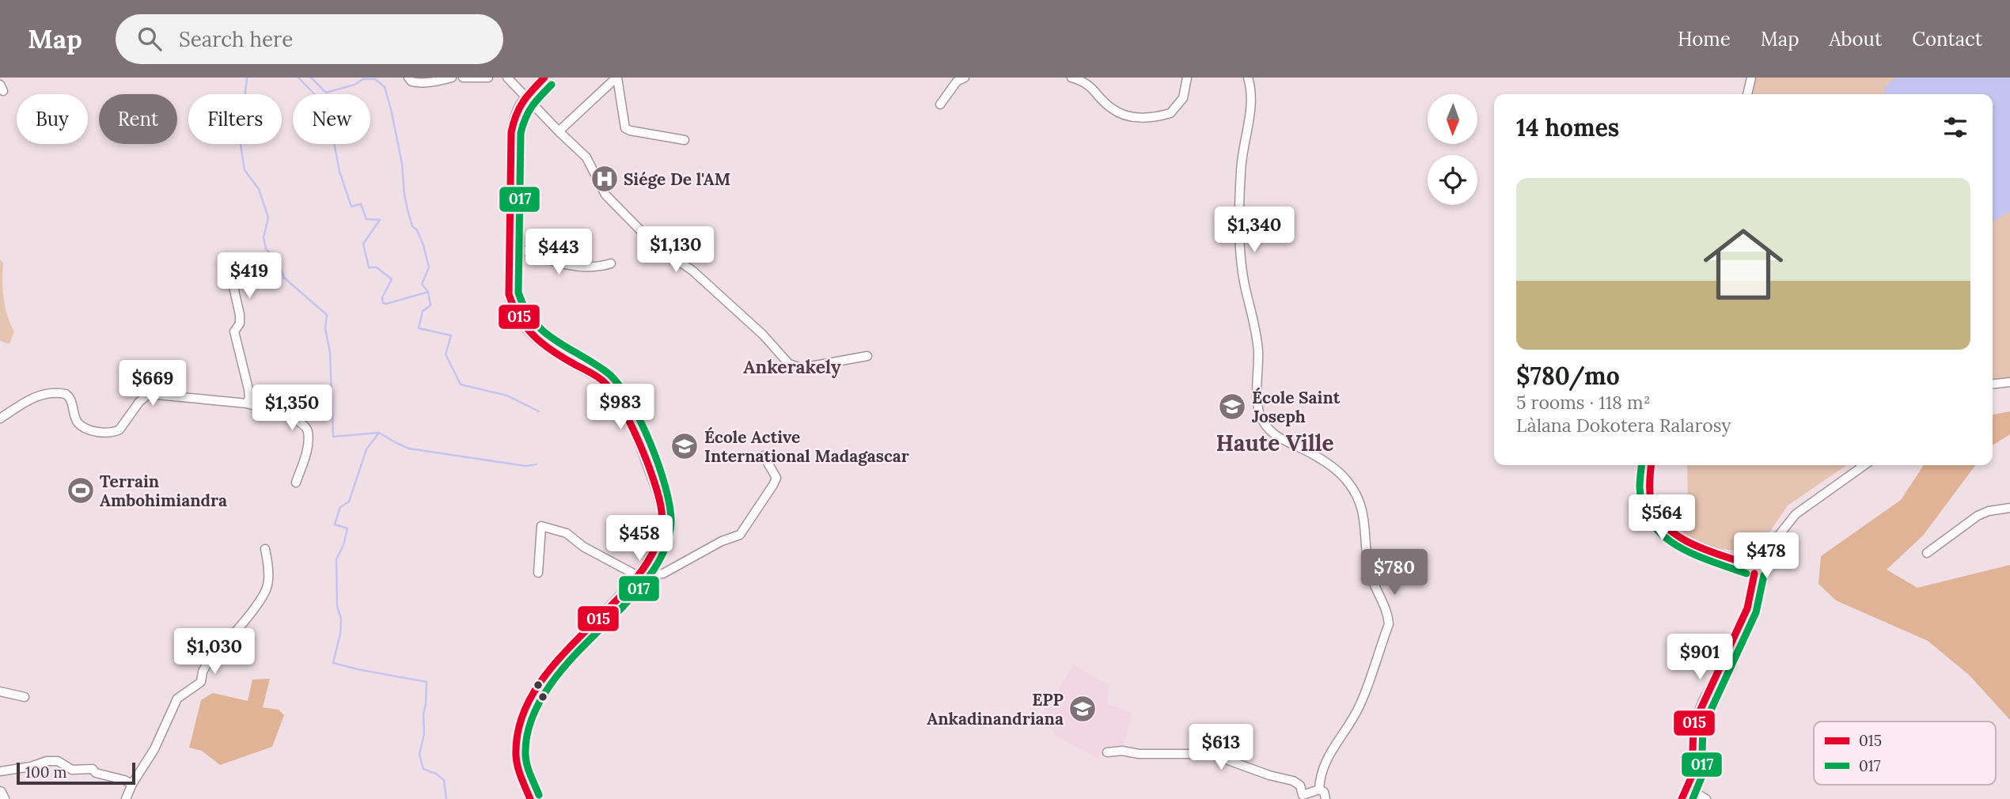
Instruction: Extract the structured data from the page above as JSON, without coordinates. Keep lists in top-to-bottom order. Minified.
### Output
{"districts":["Ankerakely","Haute Ville"],"places":{"hospital":["Siége De l'AM"],"school or university":["École Saint Joseph","École Active International Madagascar","EPP Ankadinandriana"],"sports":["Terrain Ambohimiandra"]},"lines":["transit line 015","transit line 017"],"legend":["015","017"],"scale_bar":"100 m","north":"bottom","page":{"header":"Map","search":"Search here","nav":["Home","Map","About","Contact"],"chip":["Buy","Rent","Filters","New"],"heading":"14 homes","list":[{"name":"$780/mo","note":"5 rooms · 118 m² · Làlana Dokotera Ralarosy"}],"price":["$1,340","$1,130","$443","$419","$669","$983","$1,350","$564","$458","$478","$780","$1,030","$901","$613"],"scale":"100 m"}}
